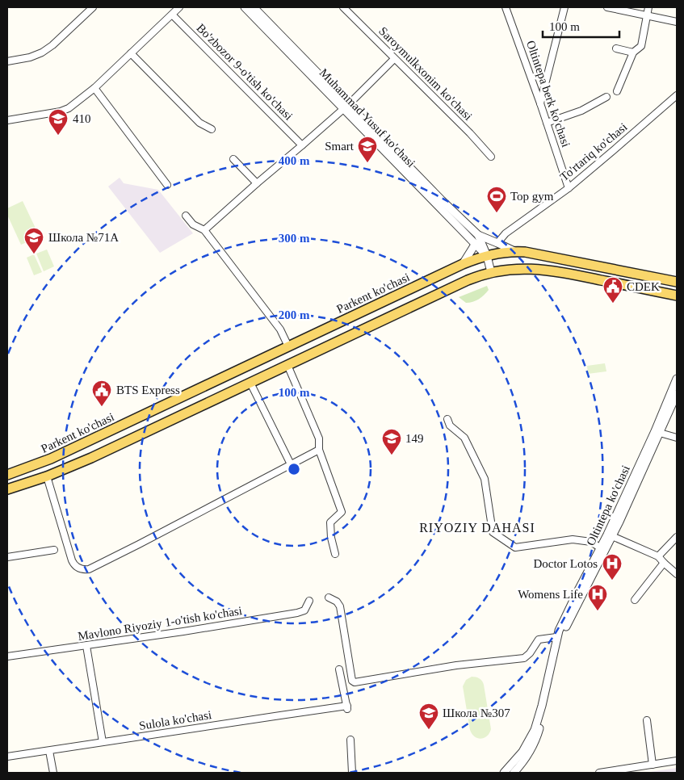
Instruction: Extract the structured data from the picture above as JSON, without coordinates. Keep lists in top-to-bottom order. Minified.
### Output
{"streets":{"main road":["Parkent ko'chasi"],"street":["Bo'zbozor 9-o'tish ko'chasi","Saroymulkxonim ko'chasi","Oltintepa berk ko'chasi","Muhammad Yusuf ko'chasi","To'rtariq ko'chasi","Oltintepa ko'chasi","Mavlono Riyoziy 1-o'tish ko'chasi","Sulola ko'chasi"]},"crossings":[["Oltintepa berk ko'chasi","To'rtariq ko'chasi"],["Muhammad Yusuf ko'chasi","To'rtariq ko'chasi"],["Muhammad Yusuf ko'chasi","Parkent ko'chasi"],["To'rtariq ko'chasi","Parkent ko'chasi"]],"districts":["RIYOZIY DAHASI"],"places":{"school or university":["410","Smart","Школа №71А","149","Школа №307"],"sports":["Top gym"],"public building":["CDEK","BTS Express"],"hospital":["Doctor Lotos","Womens Life"]},"scale_bar":"100 m","rings":["400 m","300 m","200 m","100 m"]}
